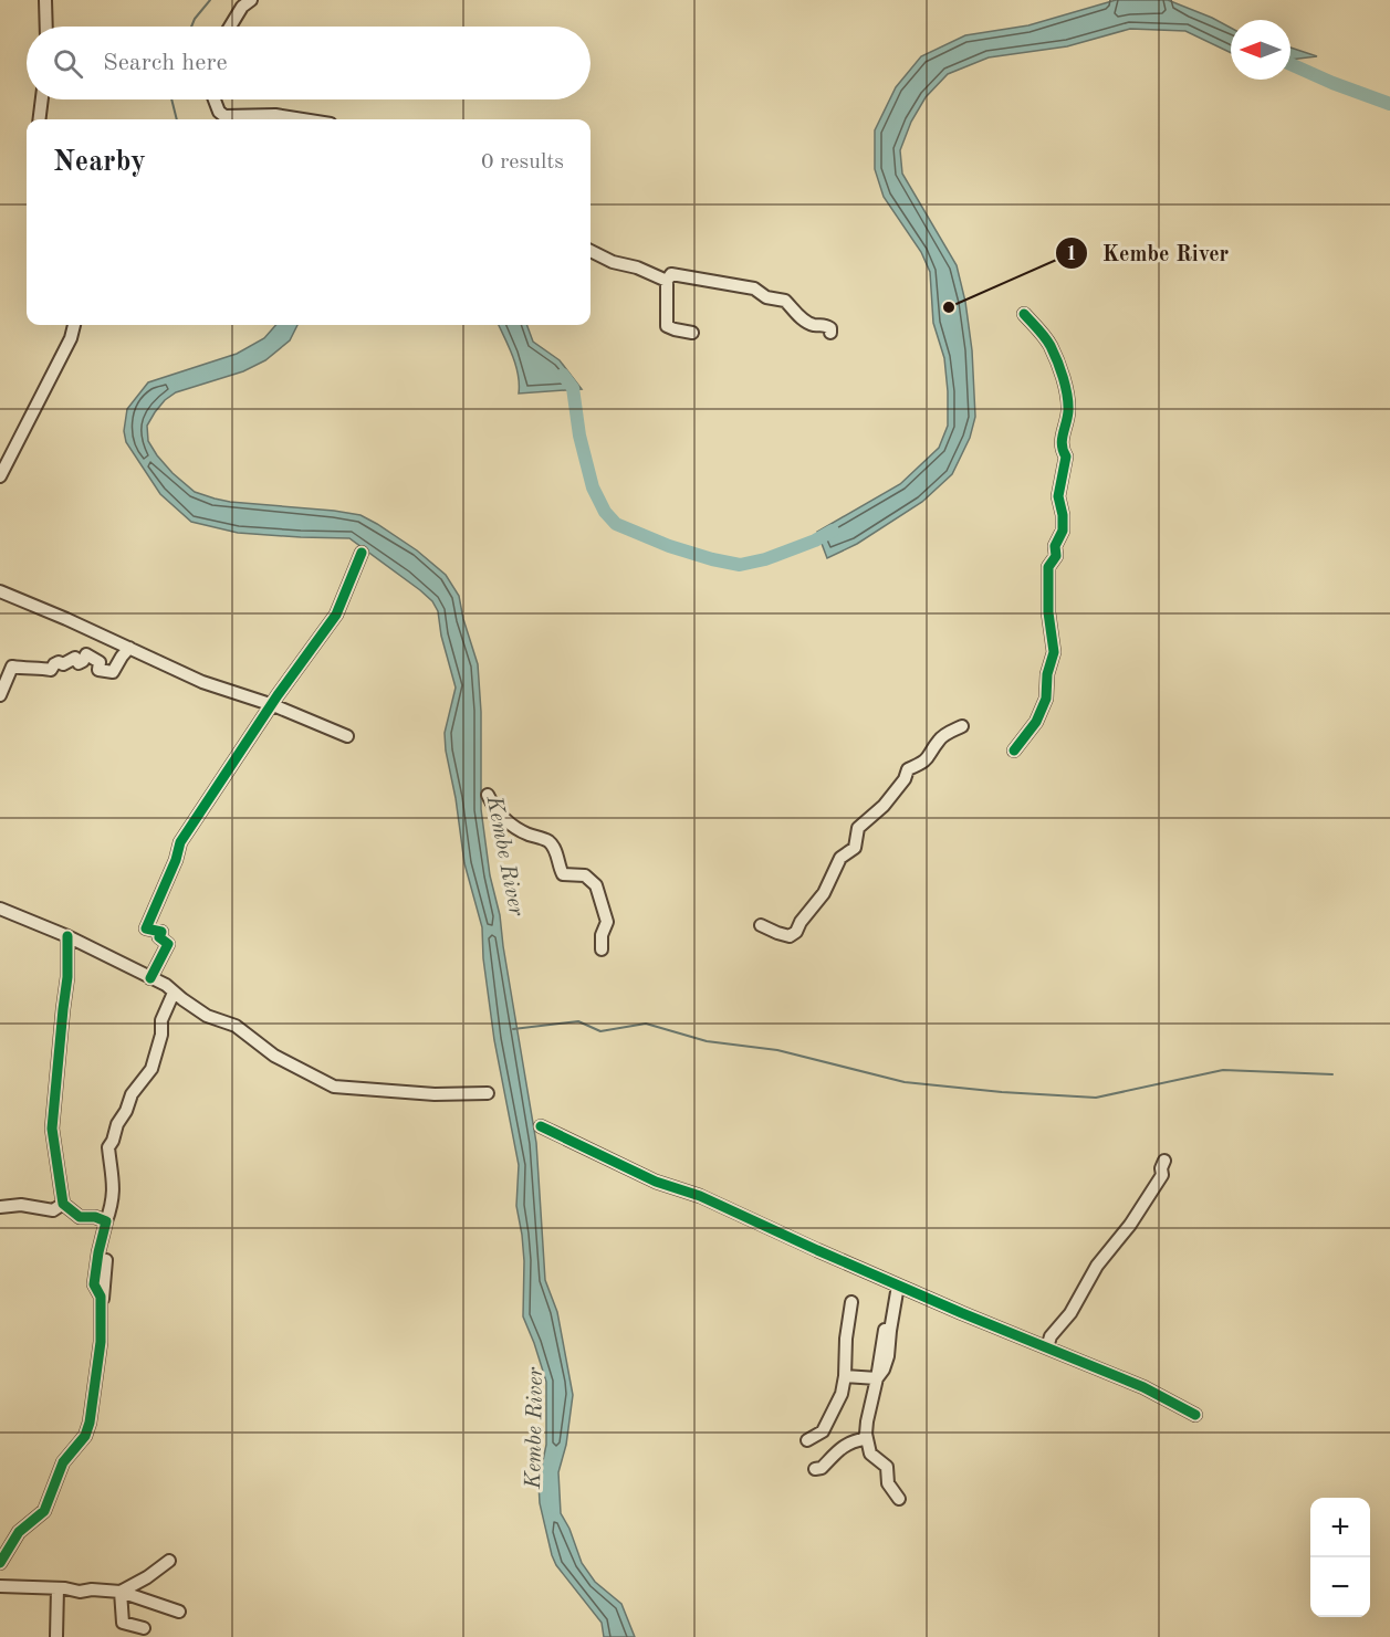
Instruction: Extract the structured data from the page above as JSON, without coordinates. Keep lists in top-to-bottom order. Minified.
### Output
{"water":["Kembe River"],"places":["Kembe River"],"north":"left","page":{"search":"Search here","heading":["Nearby","0 results"],"map_buttons":["+","−"]}}
